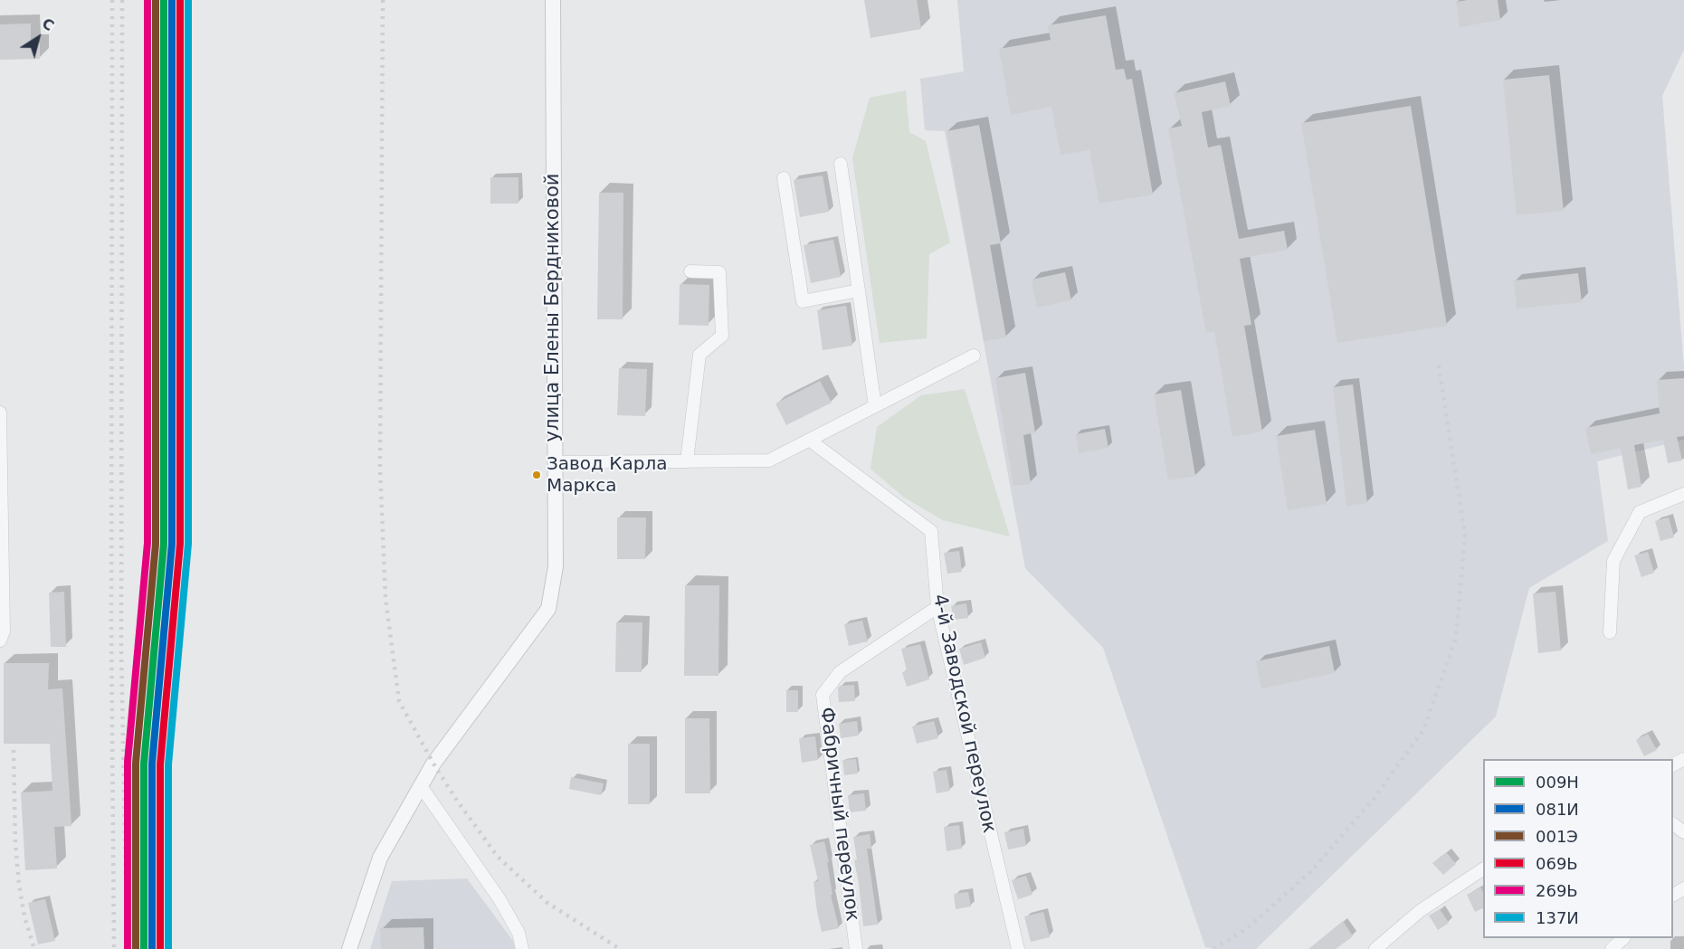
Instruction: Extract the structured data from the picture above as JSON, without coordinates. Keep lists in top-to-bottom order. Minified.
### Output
{"streets":{"street":["улица Елены Бердниковой","4-й Заводской переулок","Фабричный переулок"]},"crossings":[["4-й Заводской переулок","Фабричный переулок"]],"places":["Завод Карла Маркса"],"lines":["transit line 009Н","transit line 081И","transit line 001Э","transit line 069Ь","transit line 269Ь","transit line 137И"],"legend":["009Н","081И","001Э","069Ь","269Ь","137И"],"north":"top right"}
